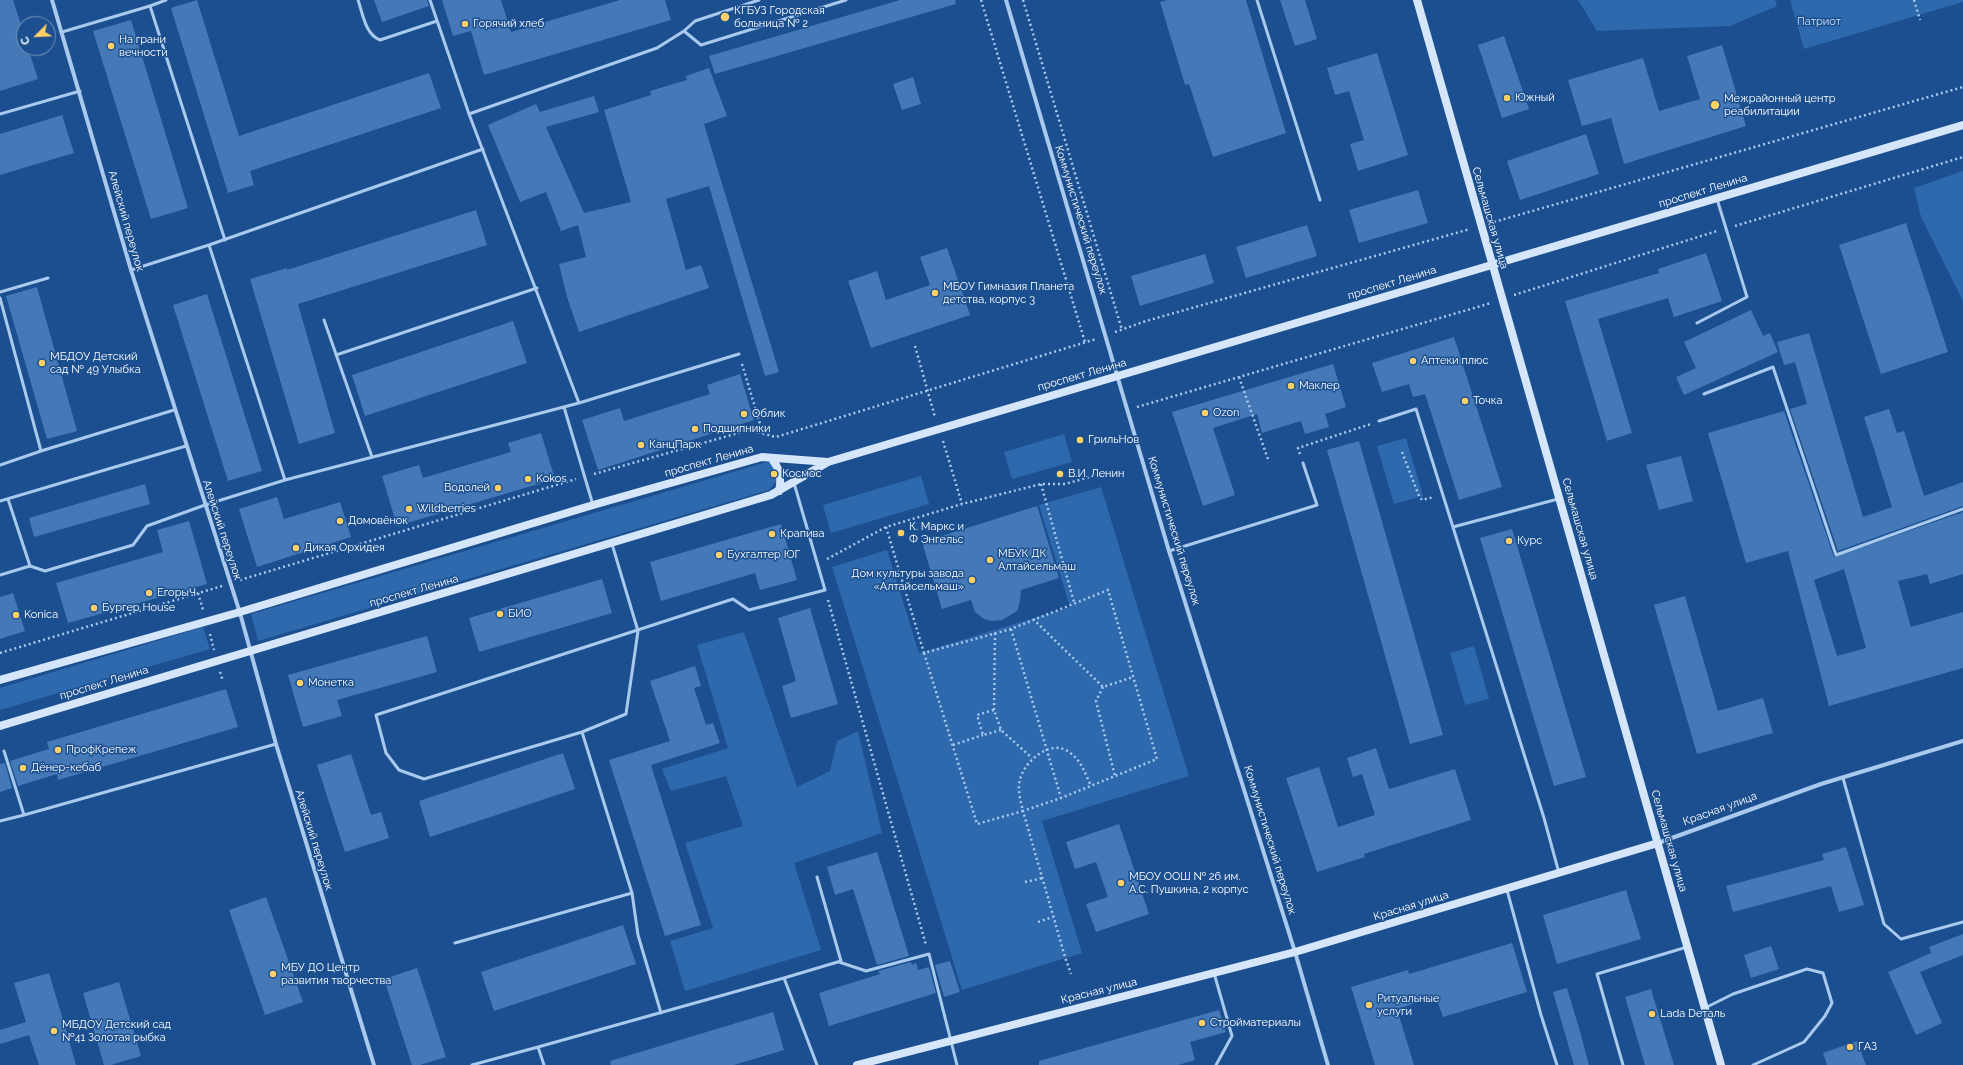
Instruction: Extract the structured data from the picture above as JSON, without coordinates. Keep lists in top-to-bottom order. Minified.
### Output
{"streets":{"main road":["проспект Ленина","Сельмашская улица","Красная улица"],"street":["Коммунистический переулок","Алейский переулок"]},"crossings":[["проспект Ленина","Сельмашская улица"],["проспект Ленина","Коммунистический переулок"],["проспект Ленина","Алейский переулок"],["Сельмашская улица","Красная улица"],["Коммунистический переулок","Красная улица"]],"parks":["Патриот"],"places":["КГБУЗ Городская больница № 2","Горячий хлеб","На грани вечности","Южный","Межрайонный центр реабилитации","МБОУ Гимназия Планета детства, корпус 3","Аптеки плюс","МБДОУ Детский сад № 49 Улыбка","Маклер","Точка","Ozon","Облик","Подшипники","ГрильНов","КанцПарк","Космос","В.И. Ленин","Kokos","Водолей","Wildberries","Домовёнок","К. Маркс и Ф Энгельс","Крапива","Курс","Дикая Орхидея","Бухгалтер ЮГ","МБУК ДК Алтайсельмаш","Дом культуры завода «Алтайсельмаш»","ЕгорыЧ","Бургер House","БИО","Konica","Монетка","ПрофКрепеж","Дёнер-кебаб","МБОУ ООШ № 26 им. А.С. Пушкина, 2 корпус","МБУ ДО Центр развития творчества","Ритуальные услуги","Lada Dеталь","Стройматериалы","МБДОУ Детский сад №41 Золотая рыбка","ГАЗ"],"north":"bottom left"}
